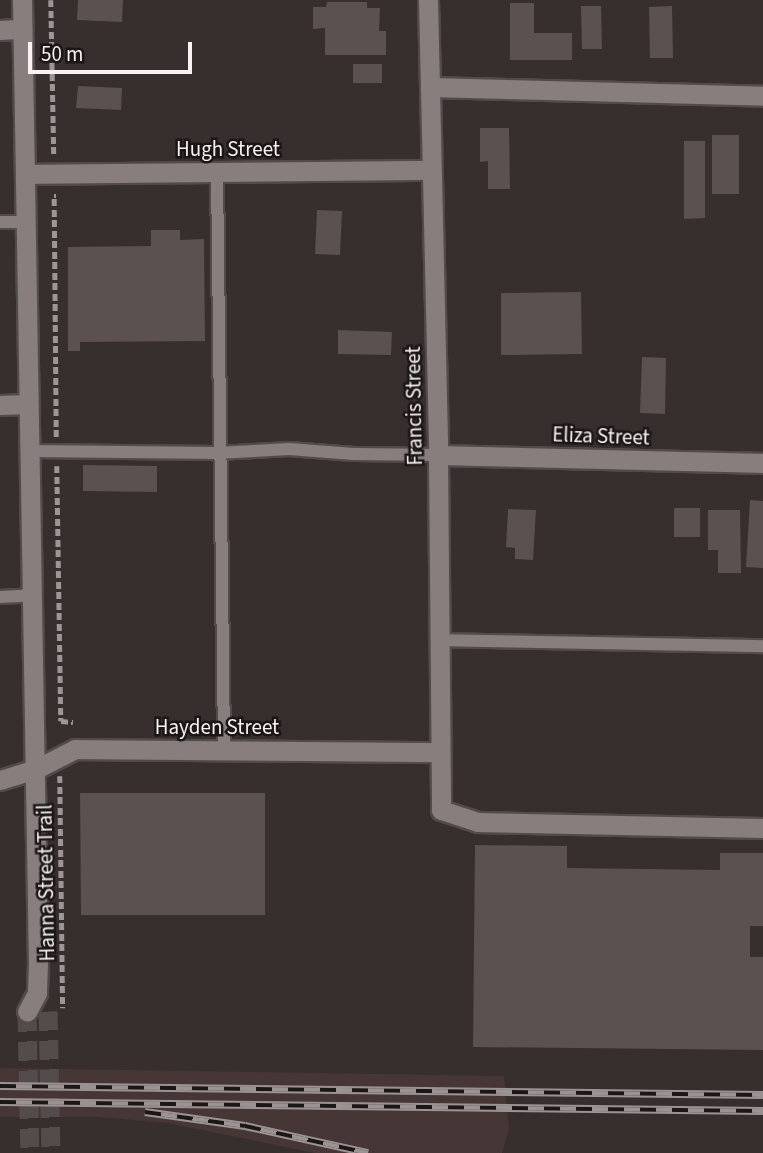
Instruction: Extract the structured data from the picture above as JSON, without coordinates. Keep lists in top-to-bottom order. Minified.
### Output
{"streets":{"street":["Hugh Street","Francis Street","Eliza Street","Hayden Street"],"path":["Hanna Street Trail"]},"crossings":[["Hugh Street","Francis Street"],["Francis Street","Eliza Street"],["Francis Street","Hayden Street"]],"scale_bar":"50 m"}
